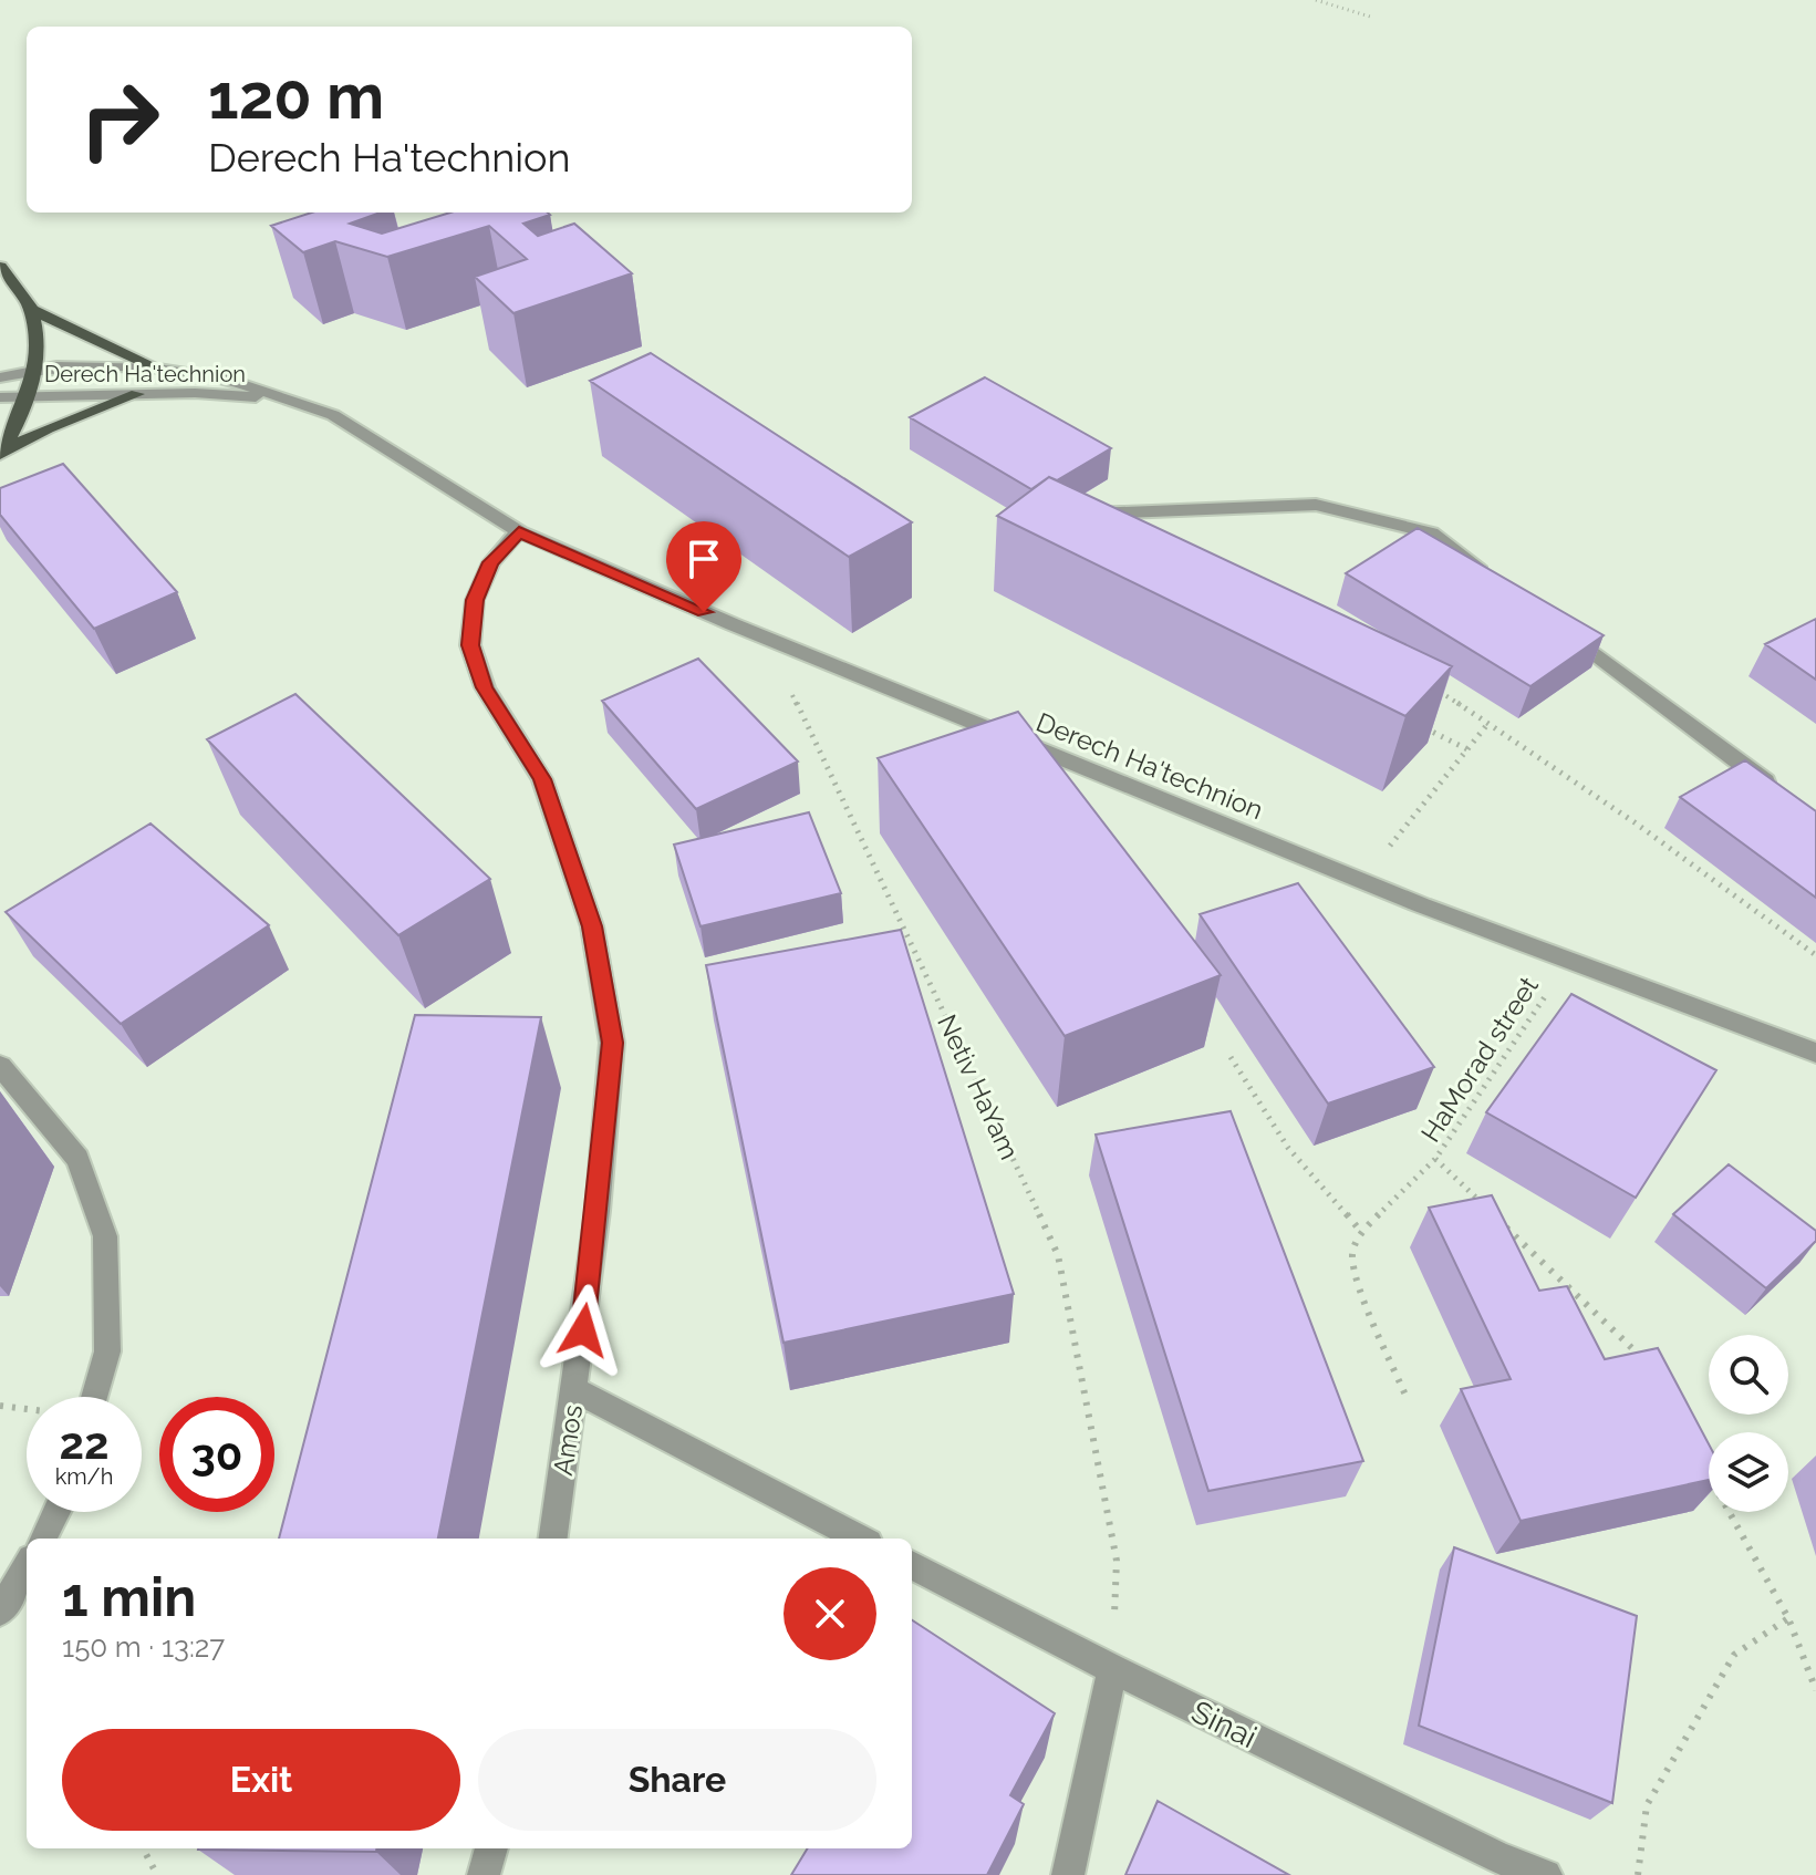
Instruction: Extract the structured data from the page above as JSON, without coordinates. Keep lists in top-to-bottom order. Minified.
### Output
{"streets":{"street":["Derech Ha'technion","Amos","Sinai"],"path":["HaMorad street","Netiv HaYam"]},"crossings":[["Derech Ha'technion","HaMorad street"],["Derech Ha'technion","Netiv HaYam"],["Derech Ha'technion","Amos"]],"page":{"turn":["120 m","Derech Ha'technion"],"speed":"22 km/h","limit":"30","heading":["1 min","150 m · 13:27"],"buttons":["Exit","Share"]}}
